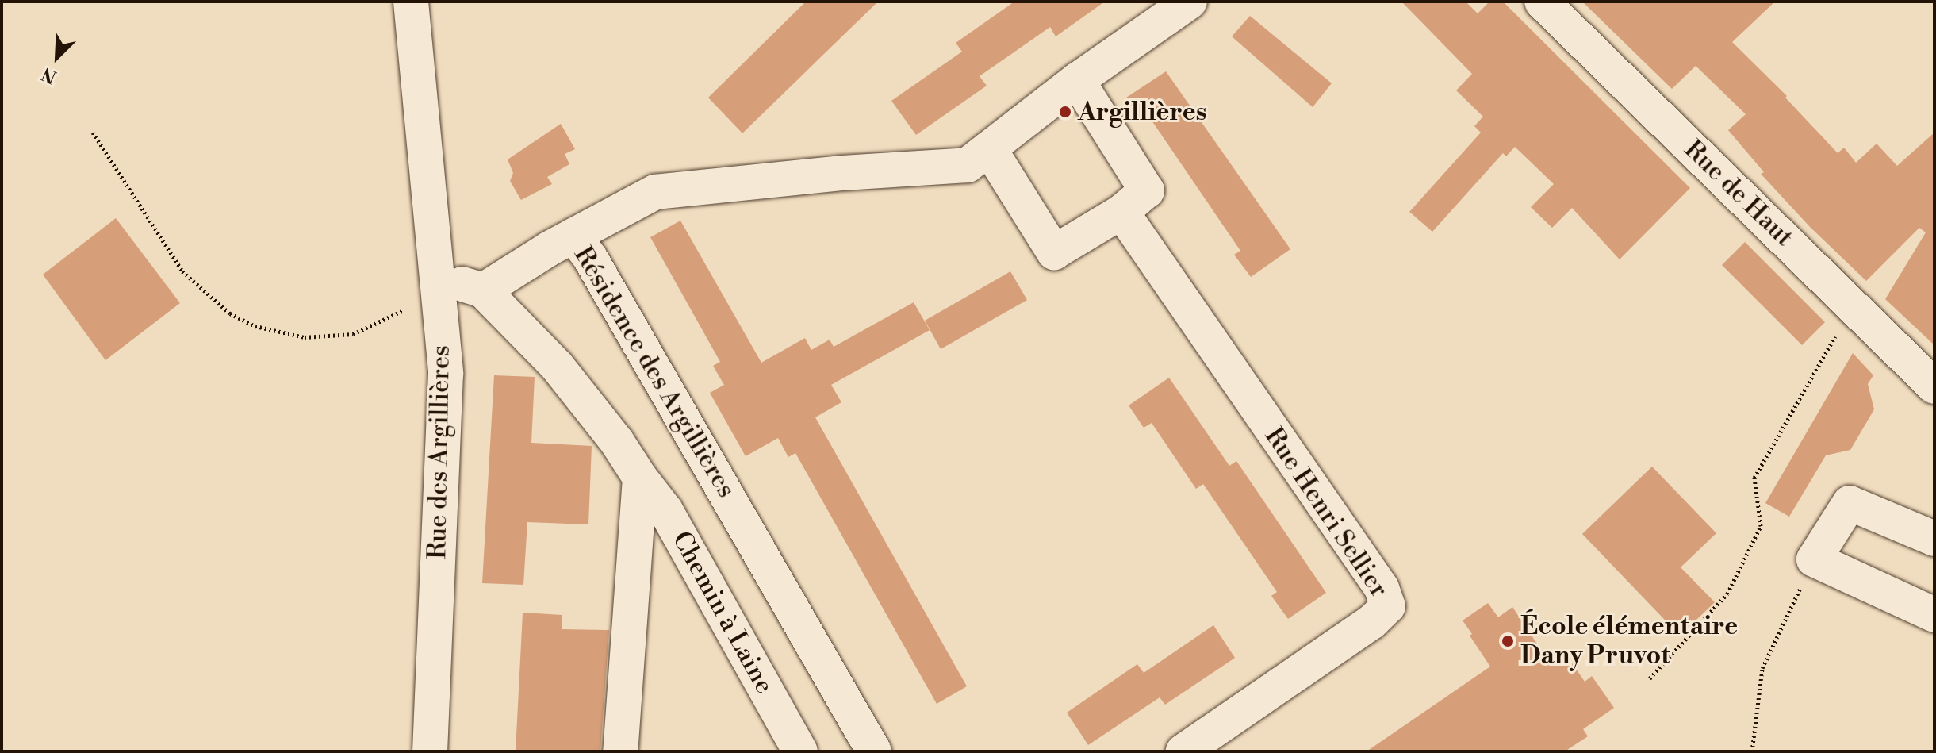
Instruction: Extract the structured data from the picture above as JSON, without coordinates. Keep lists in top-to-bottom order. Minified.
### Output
{"streets":{"street":["Rue de Haut","Résidence des Argillières","Rue des Argillières","Rue Henri Sellier","Chemin à Laine"]},"places":["Argillières","École élémentaire Dany Pruvot"],"north":"bottom left"}
